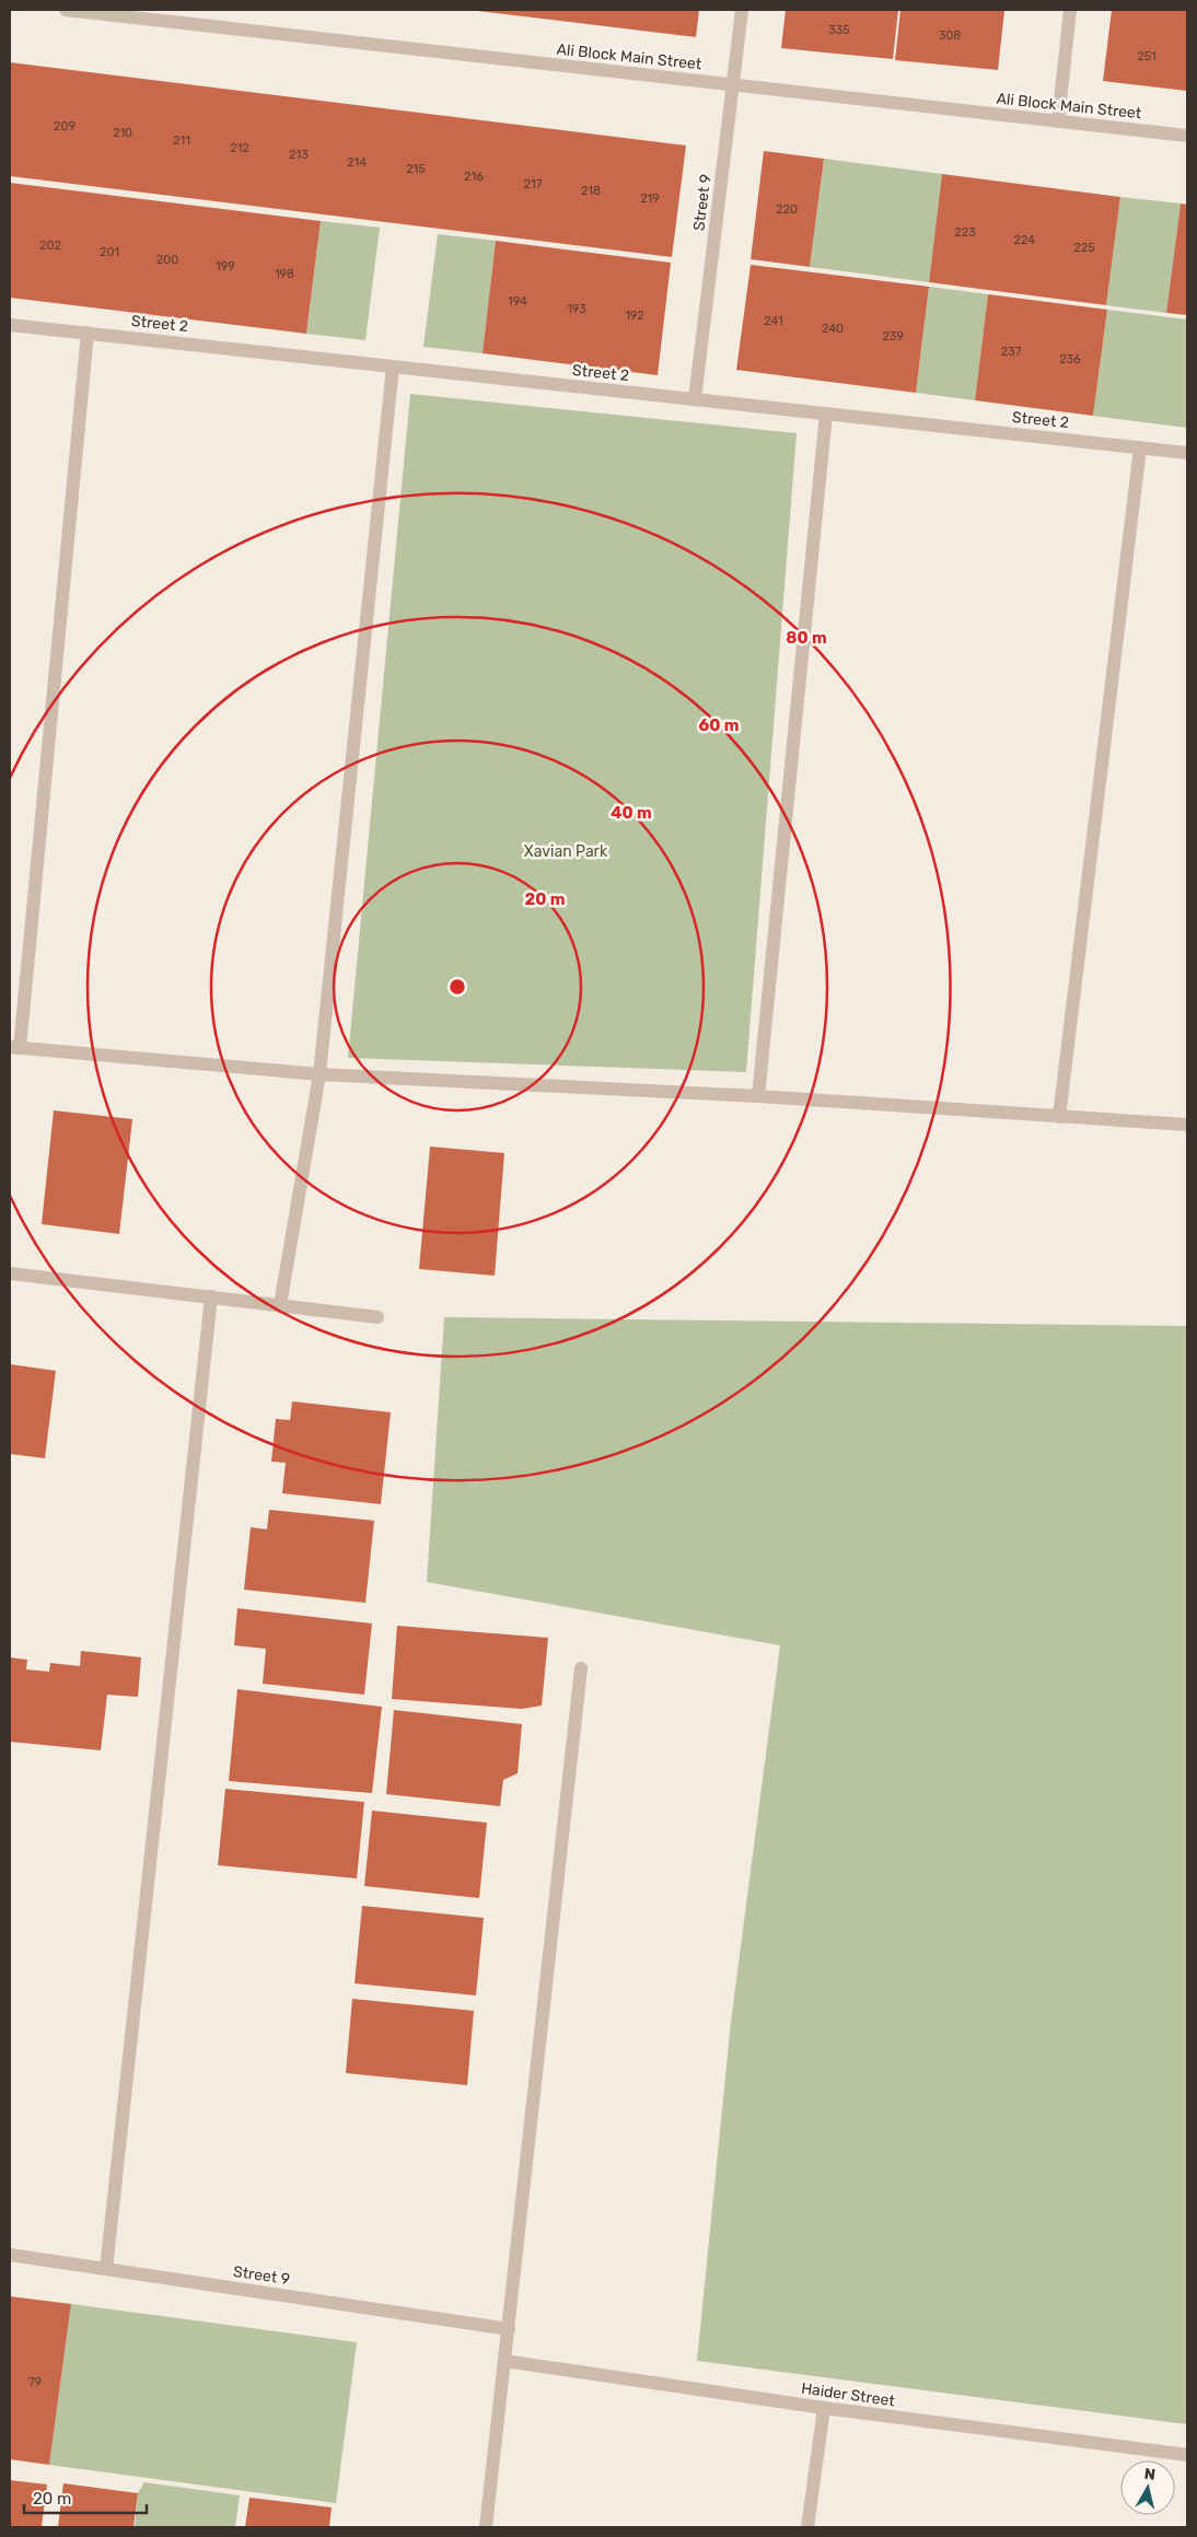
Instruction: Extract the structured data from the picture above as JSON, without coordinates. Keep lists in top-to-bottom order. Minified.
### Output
{"streets":{"street":["Ali Block Main Street","Street 9","Street 2","Haider Street"]},"crossings":[["Ali Block Main Street","Street 9"],["Street 9","Street 2"]],"parks":["Xavian Park"],"house_numbers":["335","308","251","209","210","211","212","213","214","215","216","217","218","219","220","223","224","202","225","201","200","199","198","194","193","192","241","240","239","237","236","79"],"scale_bar":"20 m","north":"top","rings":["80 m","60 m","40 m","20 m"]}
